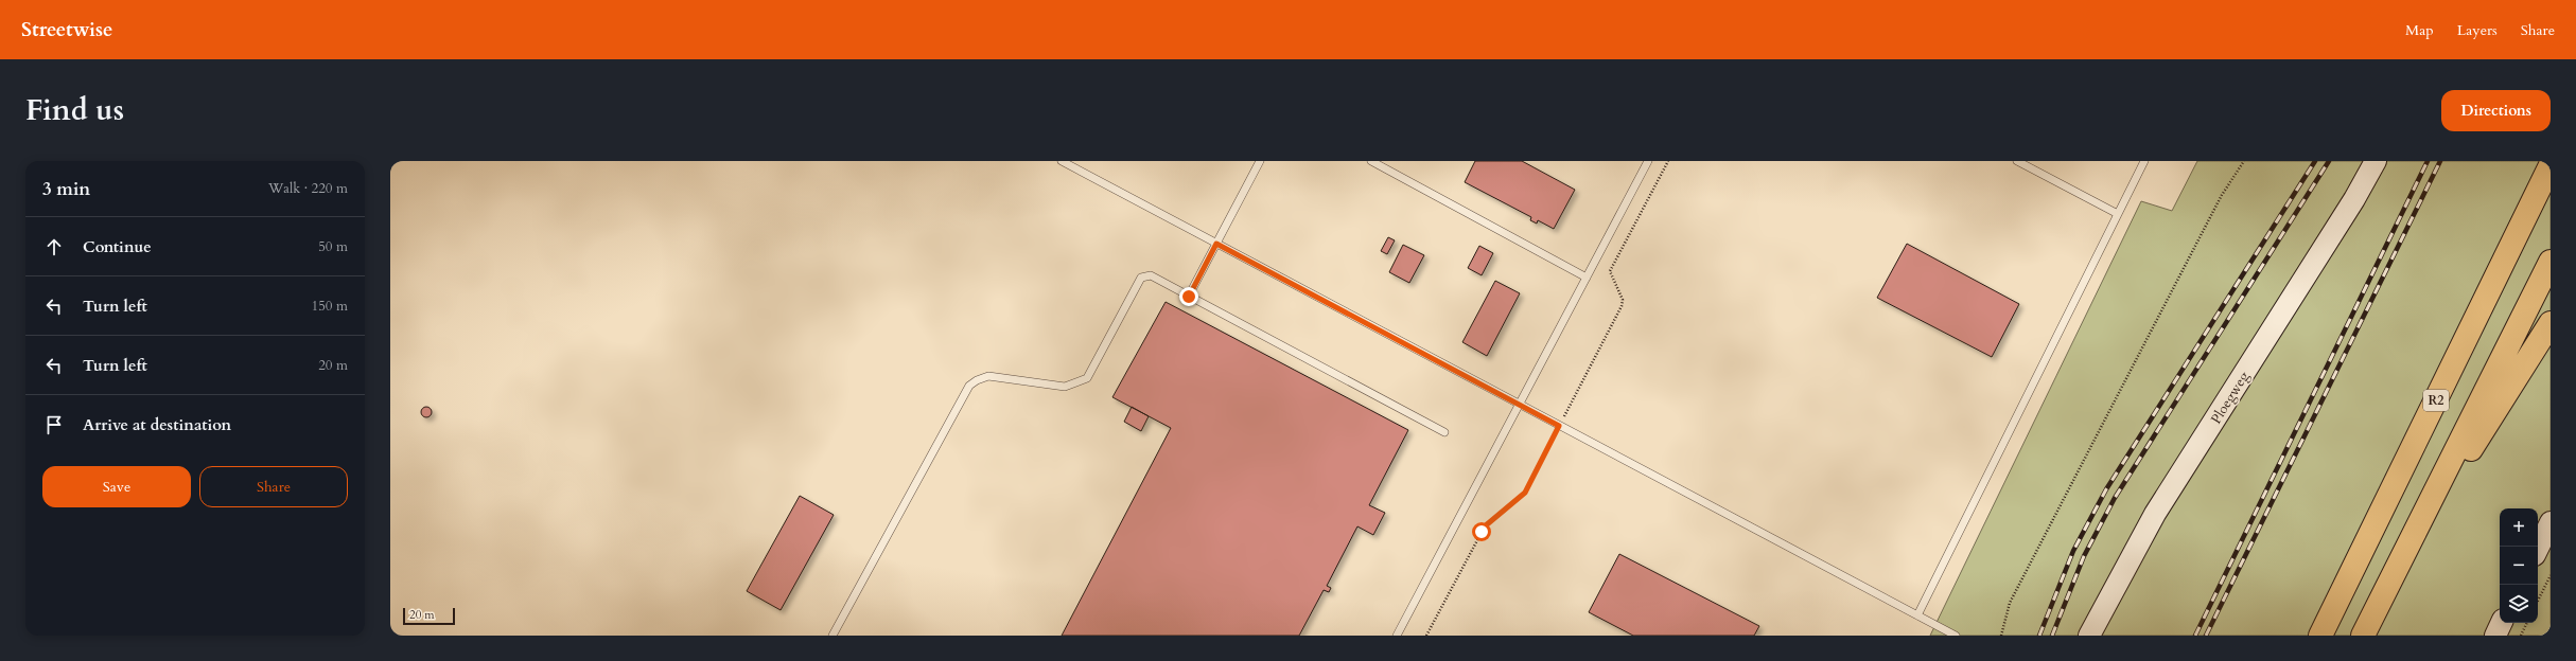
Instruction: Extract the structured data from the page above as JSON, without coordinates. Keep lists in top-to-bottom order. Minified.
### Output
{"streets":{"highway":["R2"],"street":["Ploegweg"]},"scale_bar":"20 m","page":{"header":"Streetwise","nav":["Map","Layers","Share"],"title":"Find us","buttons":["Directions",["Save","Share"]],"heading":["3 min","Walk · 220 m"],"list":[["Continue","50 m"],["Turn left","150 m"],["Turn left","20 m"],"Arrive at destination"],"map_buttons":["+","−"],"scale":"20 m"}}
